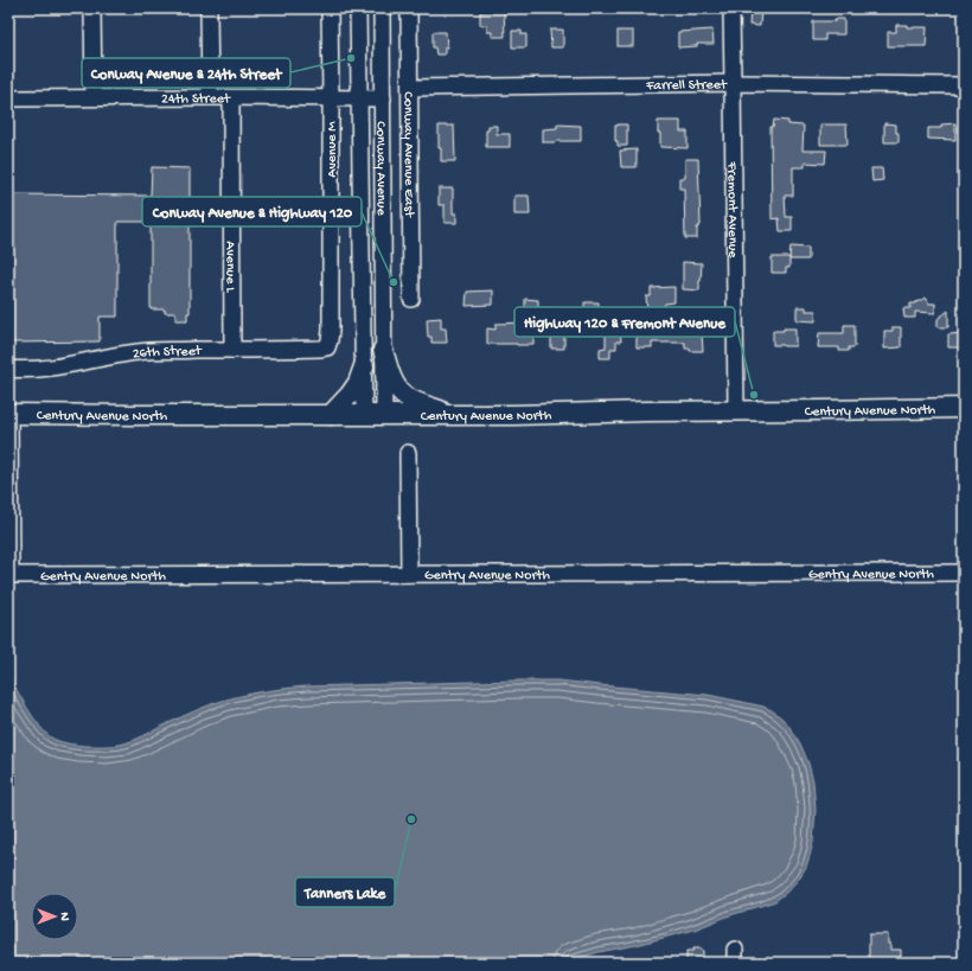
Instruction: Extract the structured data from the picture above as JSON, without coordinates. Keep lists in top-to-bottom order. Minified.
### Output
{"streets":{"main road":["Century Avenue North"],"street":["Farrell Street","24th Street","Avenue M","Conway Avenue East","Conway Avenue","Fremont Avenue","Avenue L","26th Street","Gentry Avenue North"]},"crossings":[["Farrell Street","Conway Avenue East"],["Farrell Street","Fremont Avenue"],["24th Street","Avenue M"],["24th Street","Conway Avenue"],["24th Street","Avenue L"],["Avenue M","26th Street"],["Conway Avenue","Century Avenue North"],["Fremont Avenue","Century Avenue North"],["Avenue L","26th Street"]],"places":["Conway Avenue & 24th Street","Conway Avenue & Highway 120","Highway 120 & Fremont Avenue","Tanners Lake"],"north":"right"}
